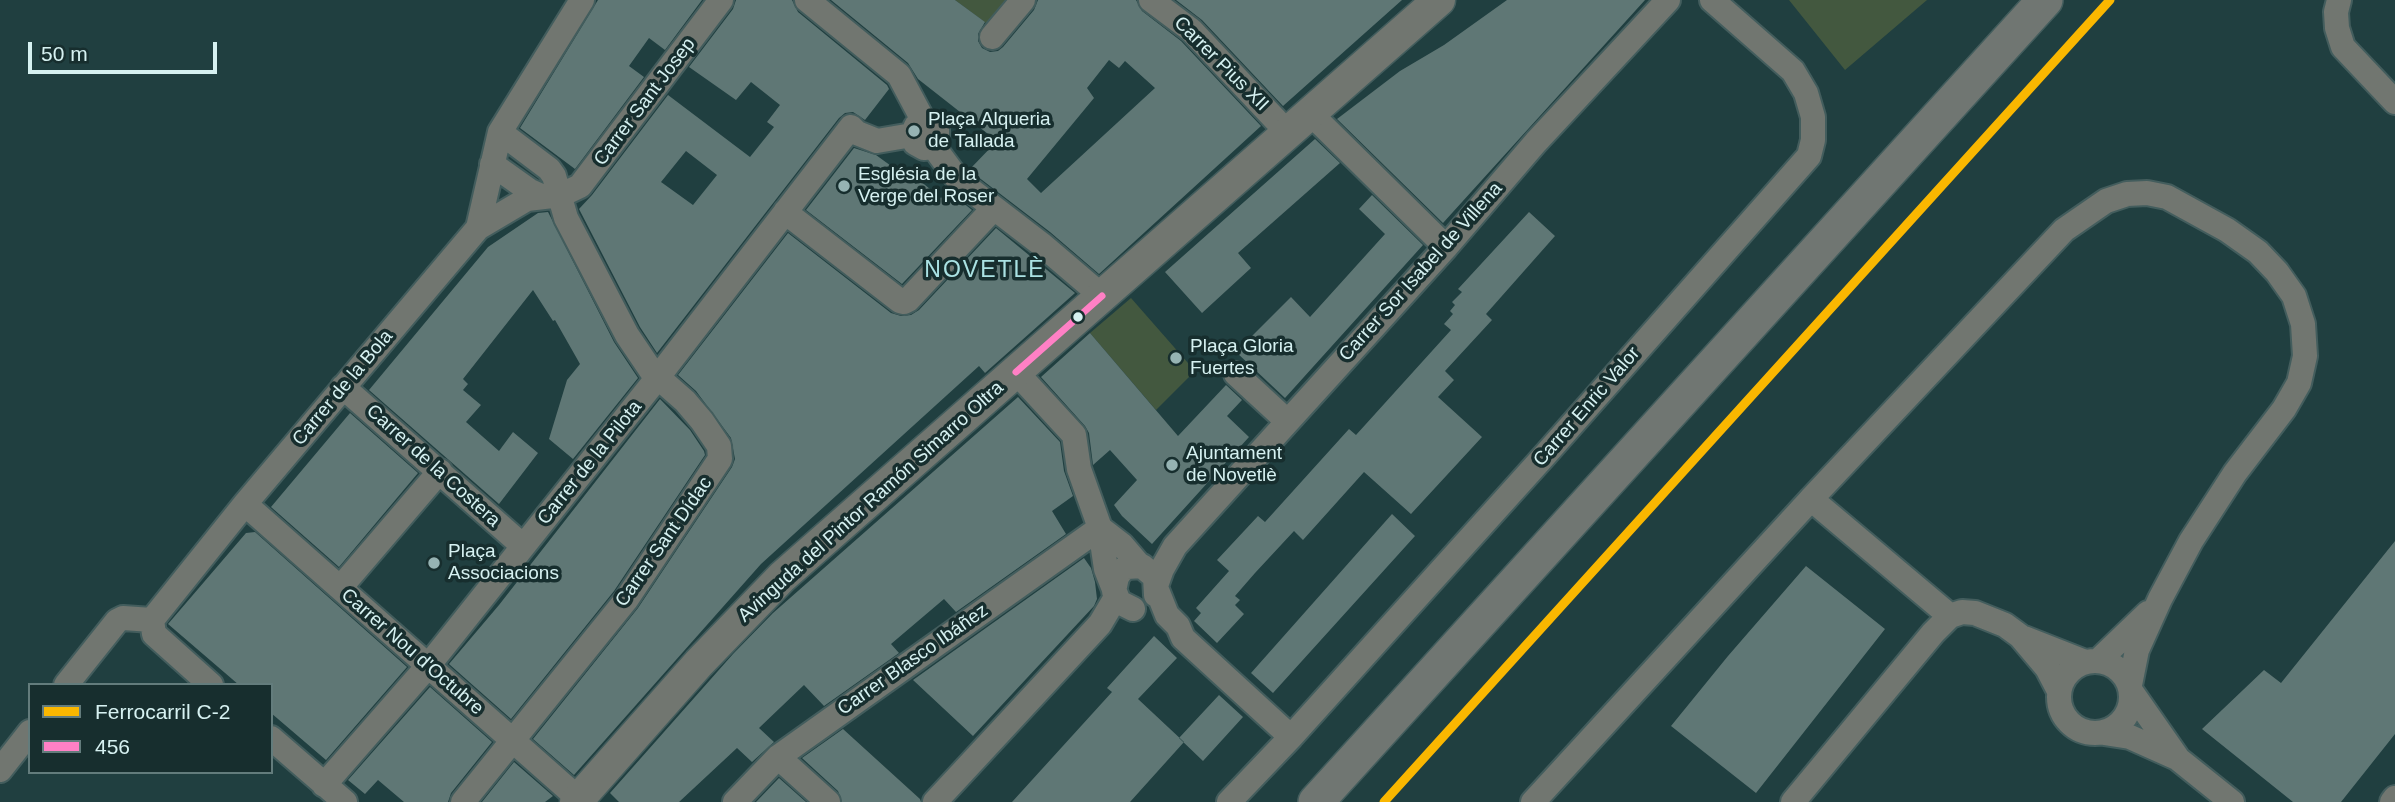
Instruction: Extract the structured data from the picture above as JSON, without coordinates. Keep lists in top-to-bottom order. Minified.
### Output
{"streets":{"street":["Carrer Pius XII","Carrer Sant Josep","Carrer Sor Isabel de Villena","Carrer de la Bola","Carrer Enric Valor","Carrer de la Pilota","Carrer de la Costera","Avinguda del Pintor Ramón Simarro Oltra","Carrer Sant Dídac","Carrer Nou d'Octubre","Carrer Blasco Ibáñez"]},"crossings":[["Carrer Pius XII","Carrer Sor Isabel de Villena"],["Carrer Pius XII","Avinguda del Pintor Ramón Simarro Oltra"],["Carrer Sant Josep","Carrer de la Bola"],["Carrer Sant Josep","Carrer Sant Dídac"],["Carrer de la Bola","Carrer de la Costera"],["Carrer de la Bola","Carrer Sant Dídac"],["Carrer de la Bola","Carrer Nou d'Octubre"],["Carrer de la Pilota","Carrer de la Costera"],["Carrer de la Pilota","Carrer Sant Dídac"],["Carrer de la Pilota","Carrer Nou d'Octubre"],["Avinguda del Pintor Ramón Simarro Oltra","Carrer Nou d'Octubre"],["Carrer Sant Dídac","Carrer Nou d'Octubre"]],"districts":["NOVETLÈ"],"places":["Plaça Alqueria de Tallada","Església de la Verge del Roser","Plaça Gloria Fuertes","Ajuntament de Novetlè","Plaça Associacions"],"lines":["rail line C-2","transit line 456"],"legend":["Ferrocarril C-2","456"],"scale_bar":"50 m"}
